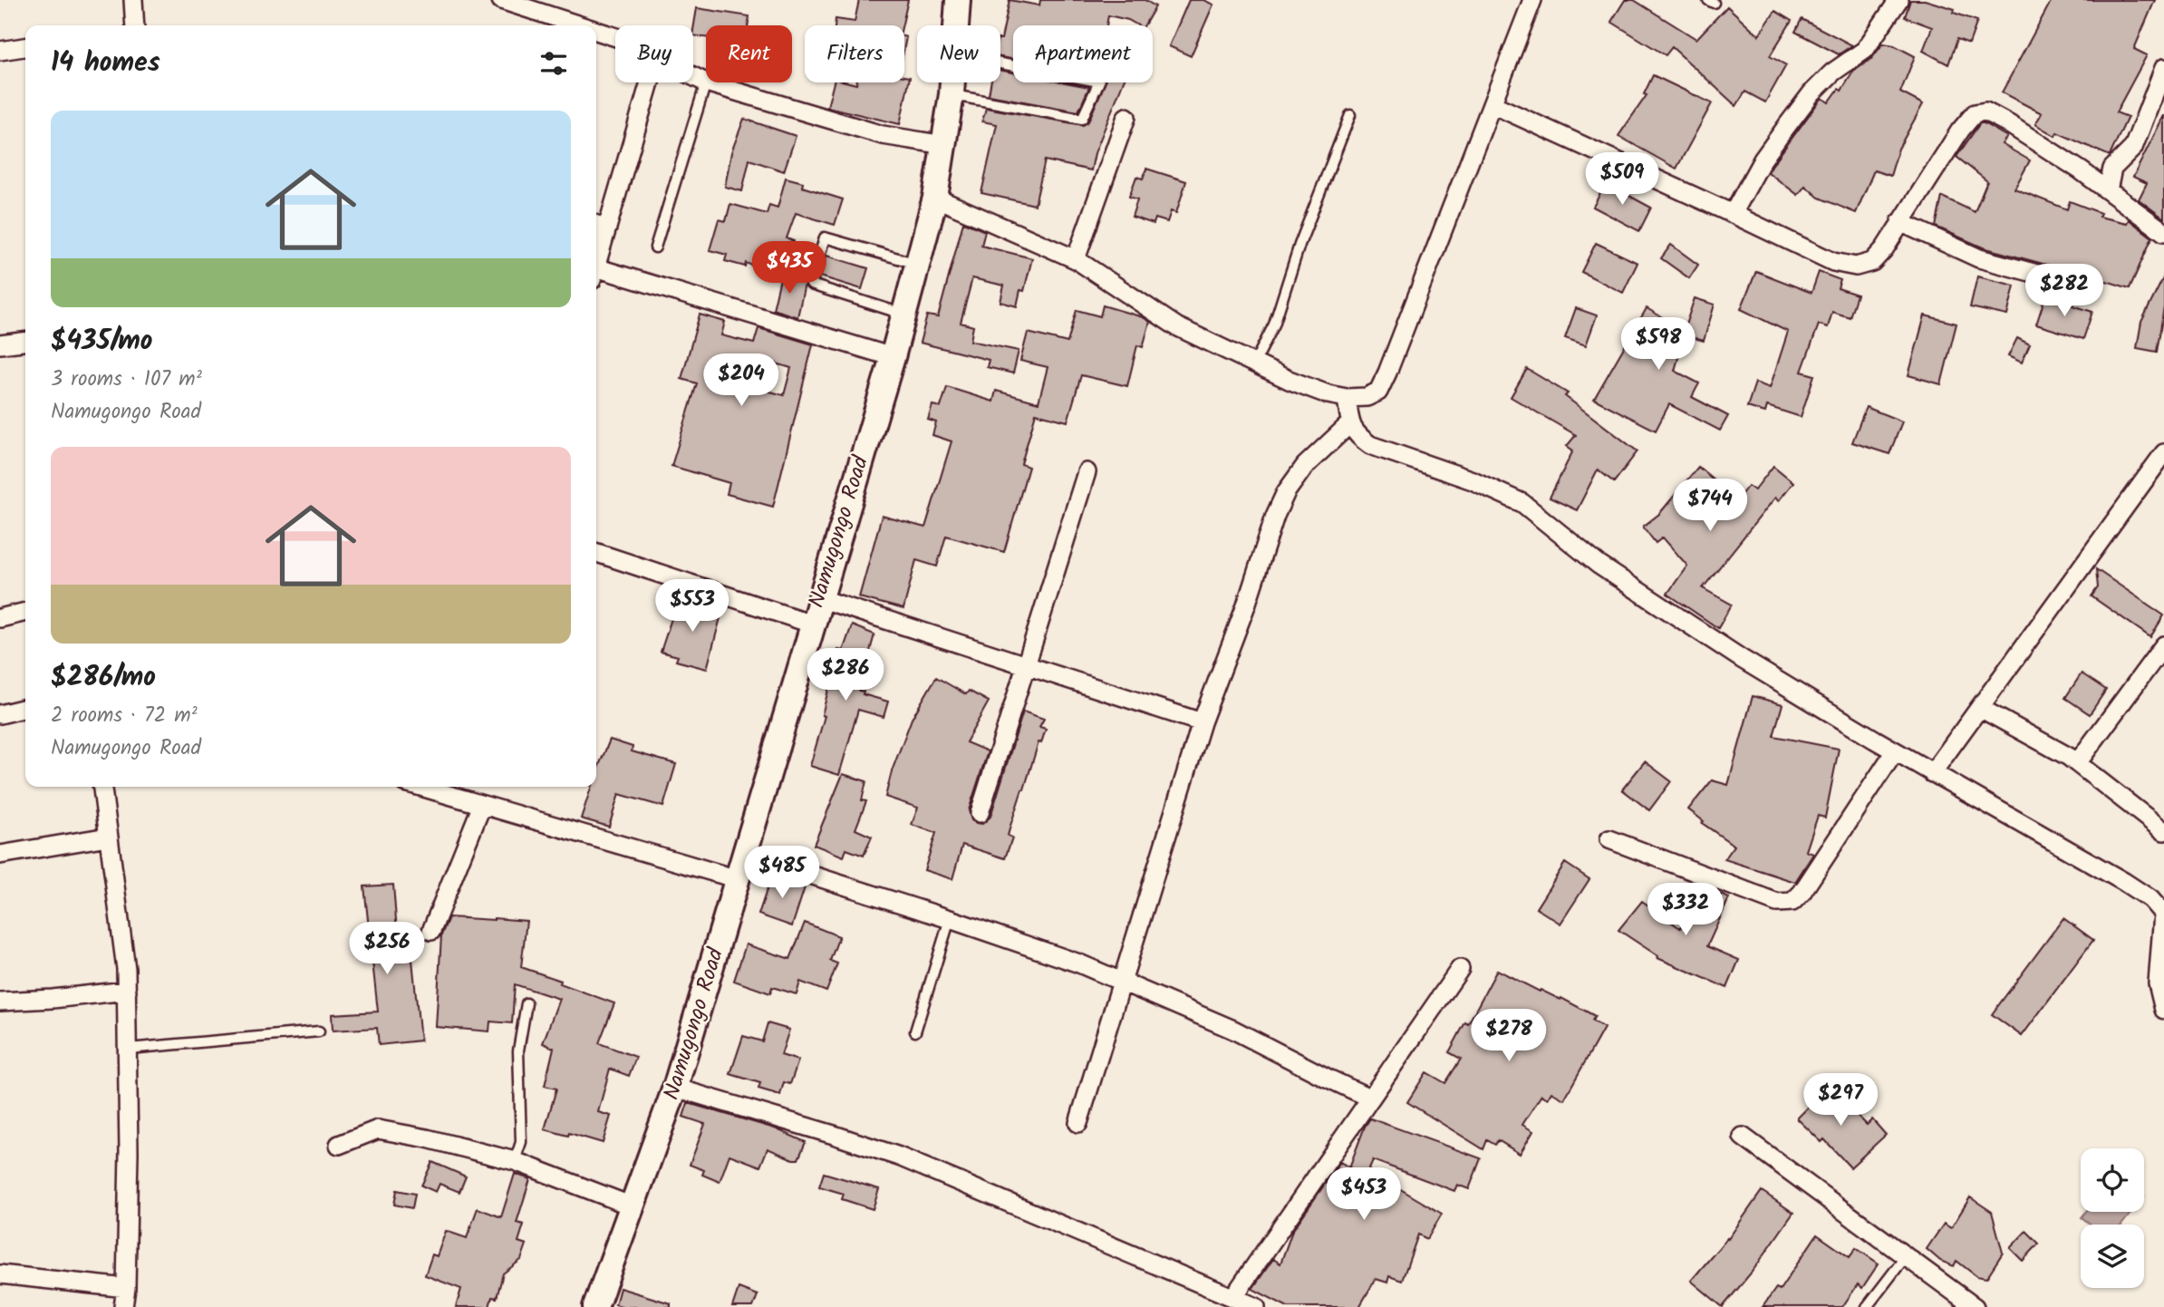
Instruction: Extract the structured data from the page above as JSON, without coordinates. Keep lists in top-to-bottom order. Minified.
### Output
{"streets":{"main road":["Namugongo Road"]},"page":{"chip":["Buy","Rent","Filters","New","Apartment"],"heading":"14 homes","list":[{"name":"$435/mo","note":"3 rooms · 107 m² · Namugongo Road"},{"name":"$286/mo","note":"2 rooms · 72 m² · Namugongo Road"}],"price":["$509","$435","$282","$598","$204","$744","$553","$286","$485","$332","$256","$278","$297","$453"]}}
